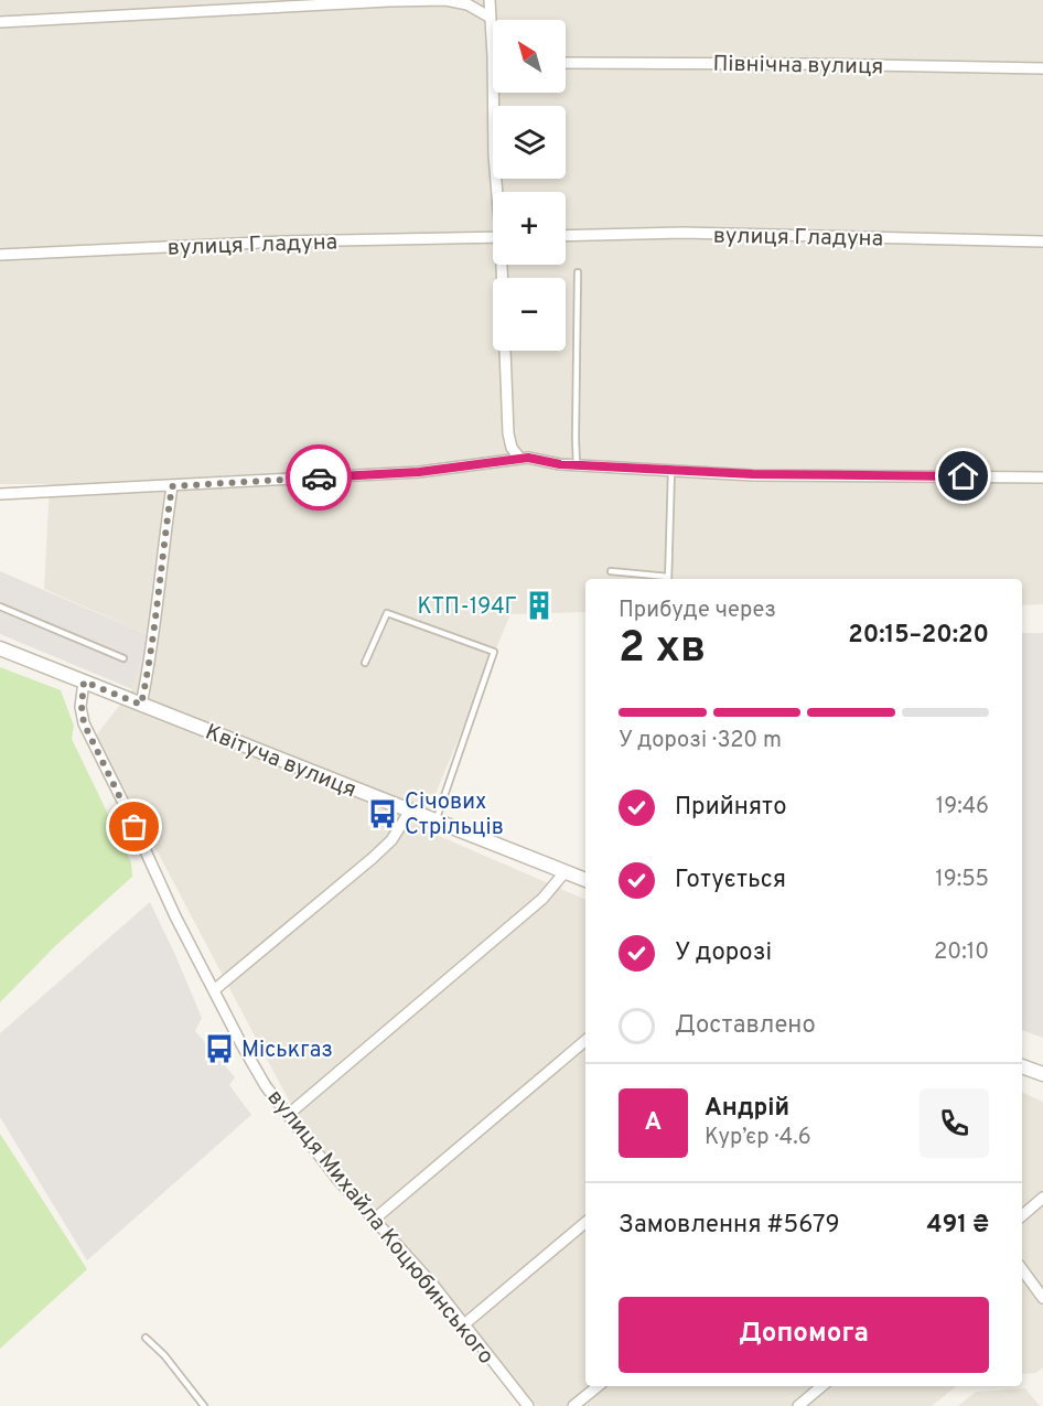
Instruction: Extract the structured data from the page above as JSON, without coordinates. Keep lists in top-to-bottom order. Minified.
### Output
{"streets":{"street":["Північна вулиця","вулиця Гладуна","Квітуча вулиця","вулиця Михайла Коцюбинського"]},"crossings":[["Квітуча вулиця","вулиця Михайла Коцюбинського"]],"places":{"building":["КТП-194Г"],"bus stop":["Січових Стрільців","Міськгаз"]},"north":"top left","page":{"map_buttons":["+","−"],"heading":["2 хв","Прибуде через","20:15–20:20"],"panel":["Андрій","Кур’єр · 4.6","Замовлення #5679","491 ₴"],"bar":"У дорозі · 320 m","list":[["Прийнято","19:46"],["Готується","19:55"],["У дорозі","20:10"],"Доставлено"],"round":"А","buttons":"Допомога"}}
